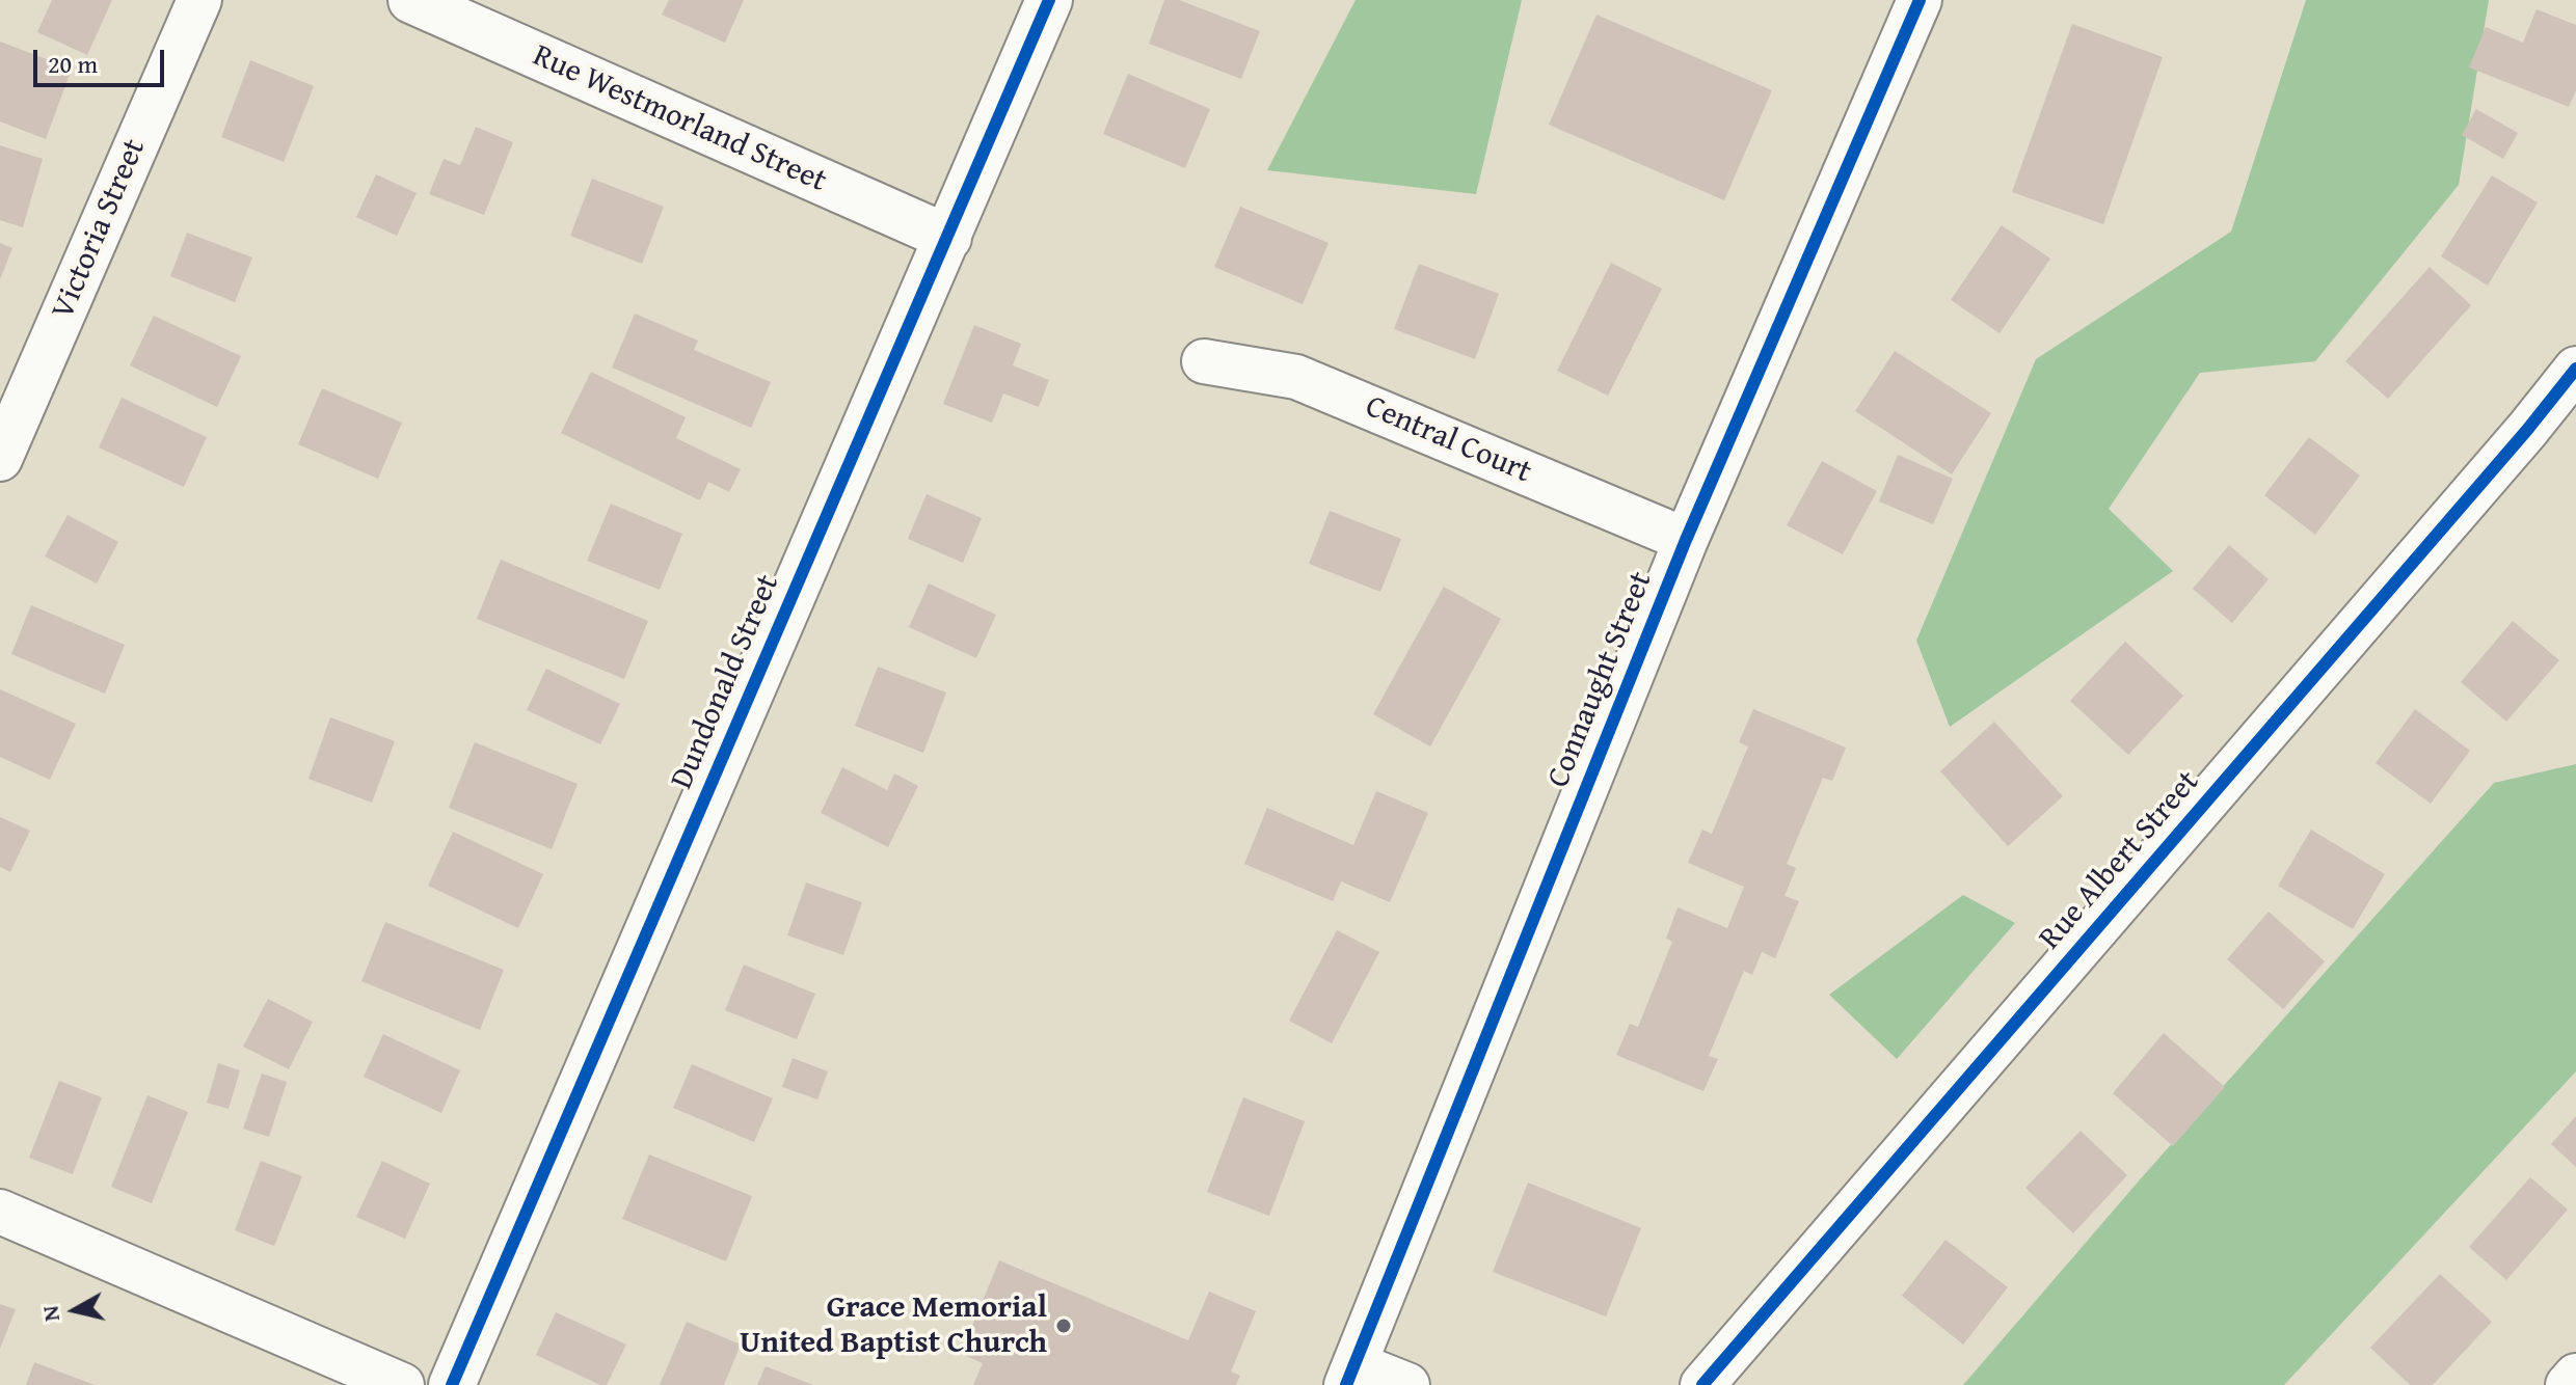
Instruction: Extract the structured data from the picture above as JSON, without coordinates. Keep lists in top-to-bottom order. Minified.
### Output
{"streets":{"street":["Rue Westmorland Street","Victoria Street","Central Court","Connaught Street","Dundonald Street","Rue Albert Street"]},"crossings":[["Rue Westmorland Street","Dundonald Street"],["Central Court","Connaught Street"]],"places":["Grace Memorial United Baptist Church"],"scale_bar":"20 m","north":"left"}
